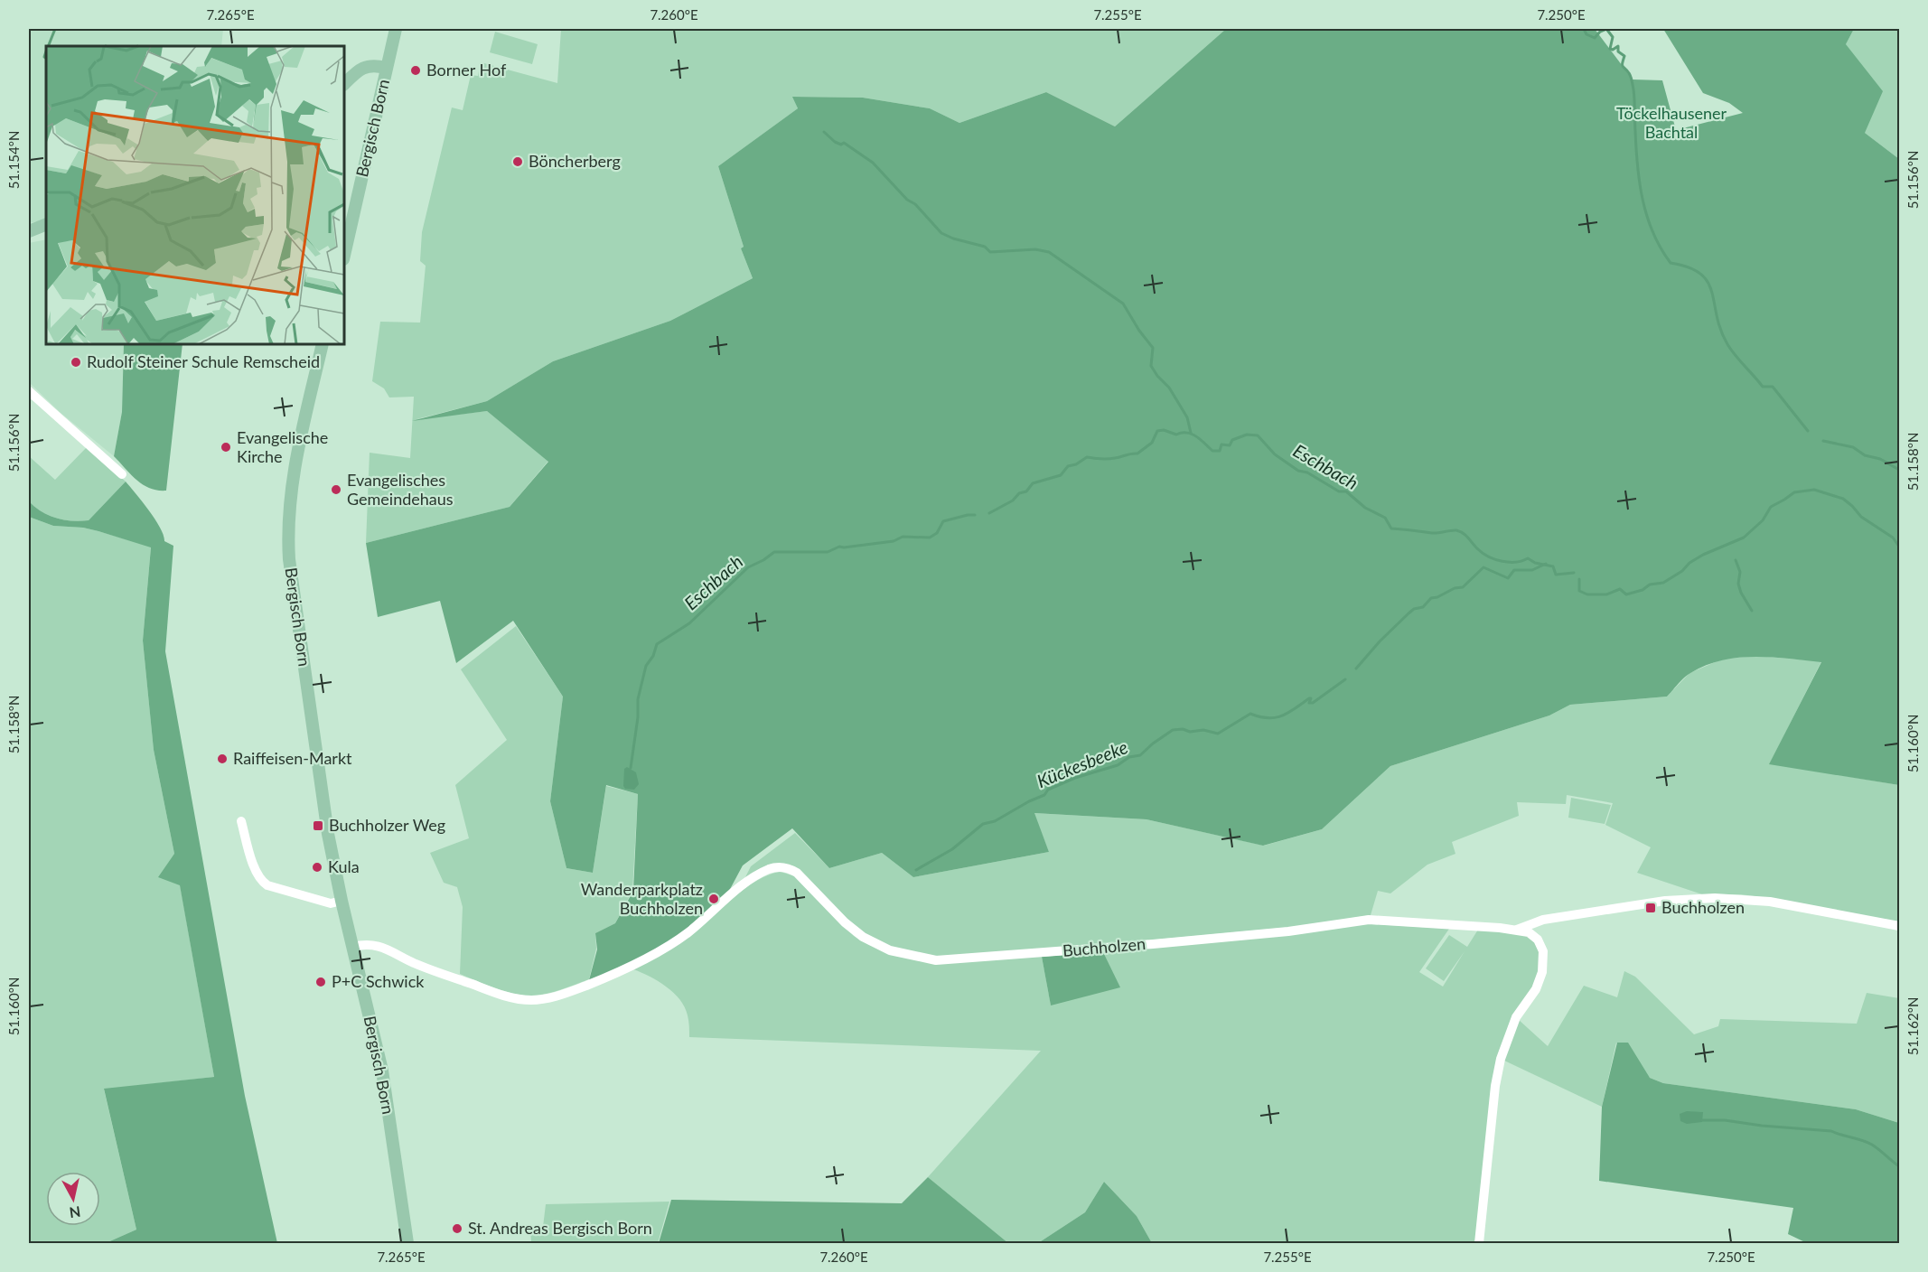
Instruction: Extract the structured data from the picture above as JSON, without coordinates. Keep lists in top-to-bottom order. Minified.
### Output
{"streets":{"main road":["Bergisch Born"],"street":["Buchholzen"]},"crossings":[["Bergisch Born","Buchholzen"]],"water":["Eschbach","Kückesbeeke"],"parks":["Töckelhausener Bachtal"],"places":{"other":["Borner Hof","Böncherberg","Rudolf Steiner Schule Remscheid","Evangelische Kirche","Evangelisches Gemeindehaus","Raiffeisen-Markt","Kula","Wanderparkplatz Buchholzen","P+C Schwick","St. Andreas Bergisch Born"],"transit":["Buchholzer Weg","Buchholzen"]},"north":"bottom","coordinates":["7.265°E","7.260°E","7.255°E","7.250°E","51.154°N","51.156°N","51.158°N","51.160°N","51.162°N"]}
